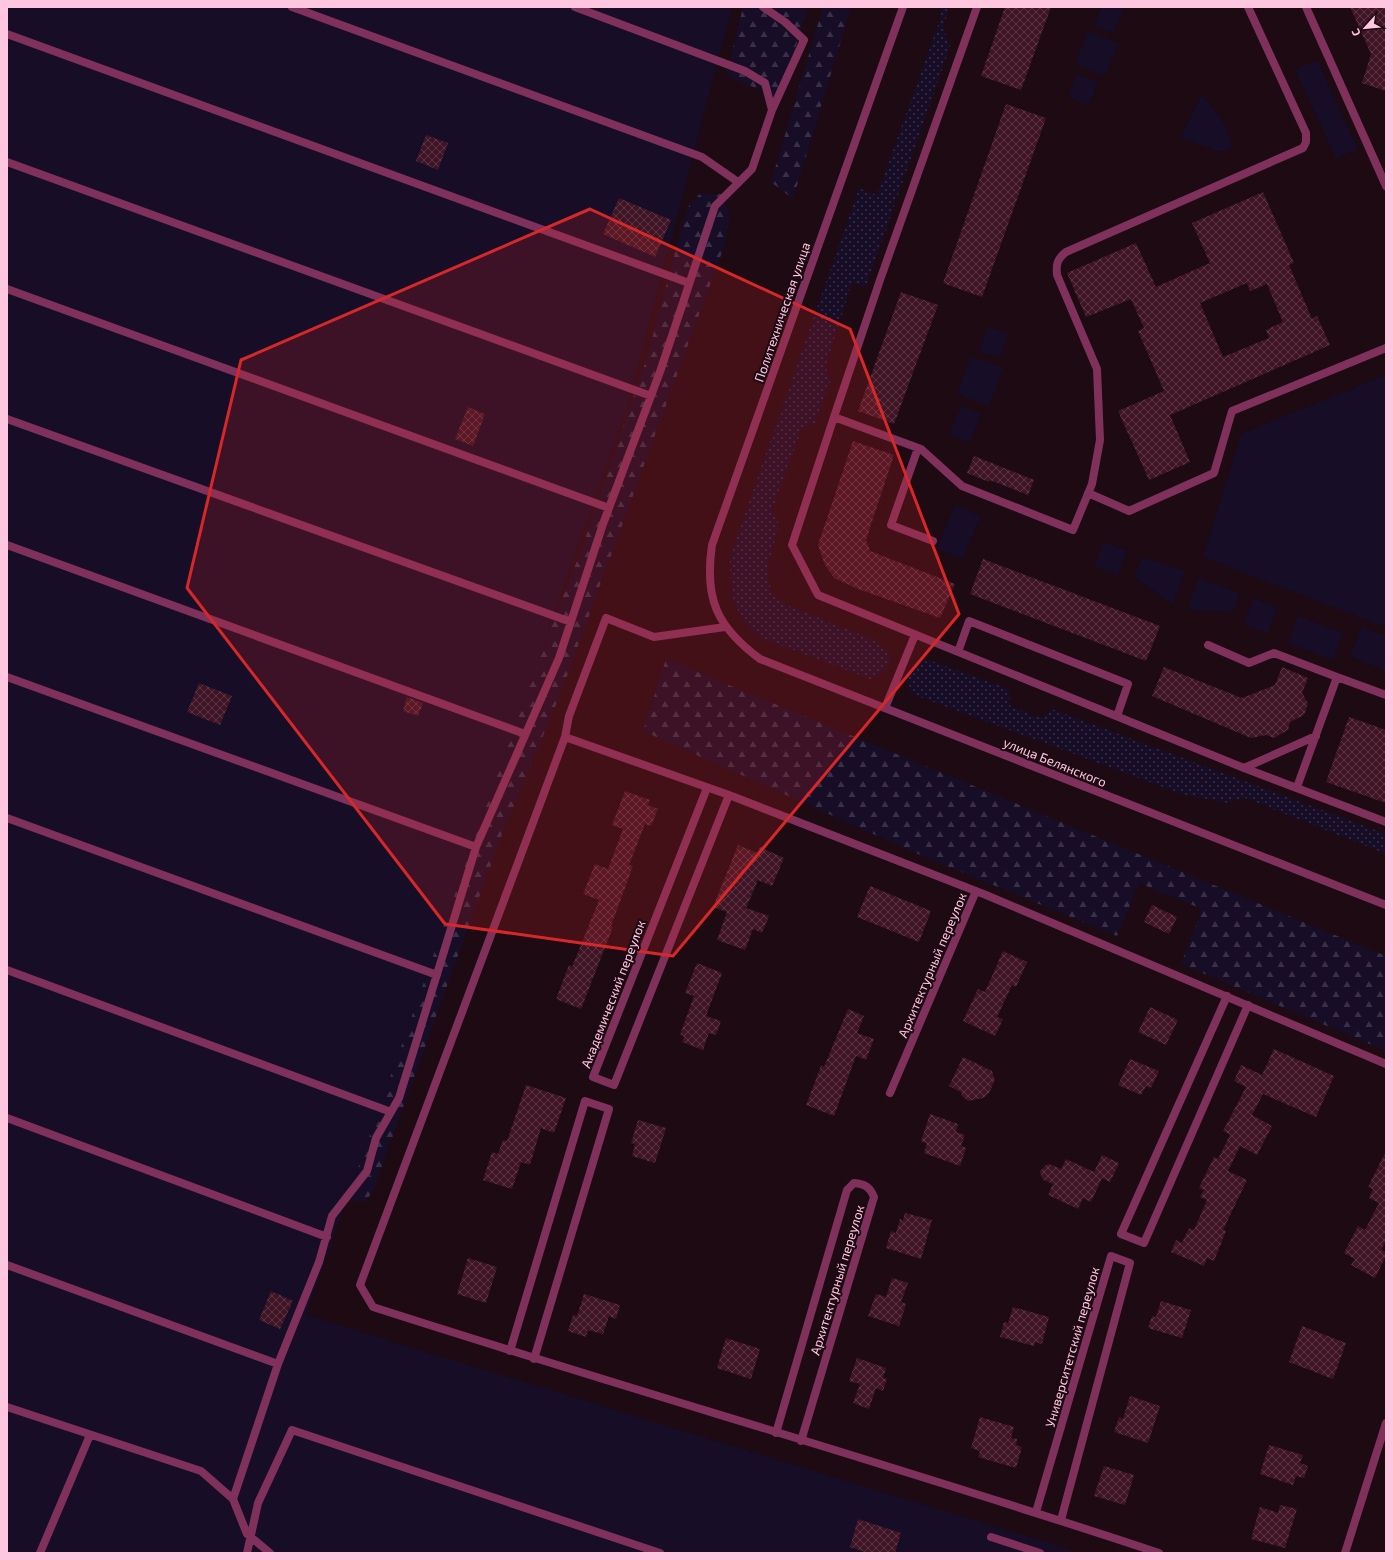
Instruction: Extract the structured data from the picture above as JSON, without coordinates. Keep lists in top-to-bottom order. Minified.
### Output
{"streets":{"street":["Политехническая улица","улица Белянского","Архитектурный переулок","Академический переулок","Университетский переулок"]},"crossings":[["Политехническая улица","улица Белянского"]],"north":"bottom left"}
